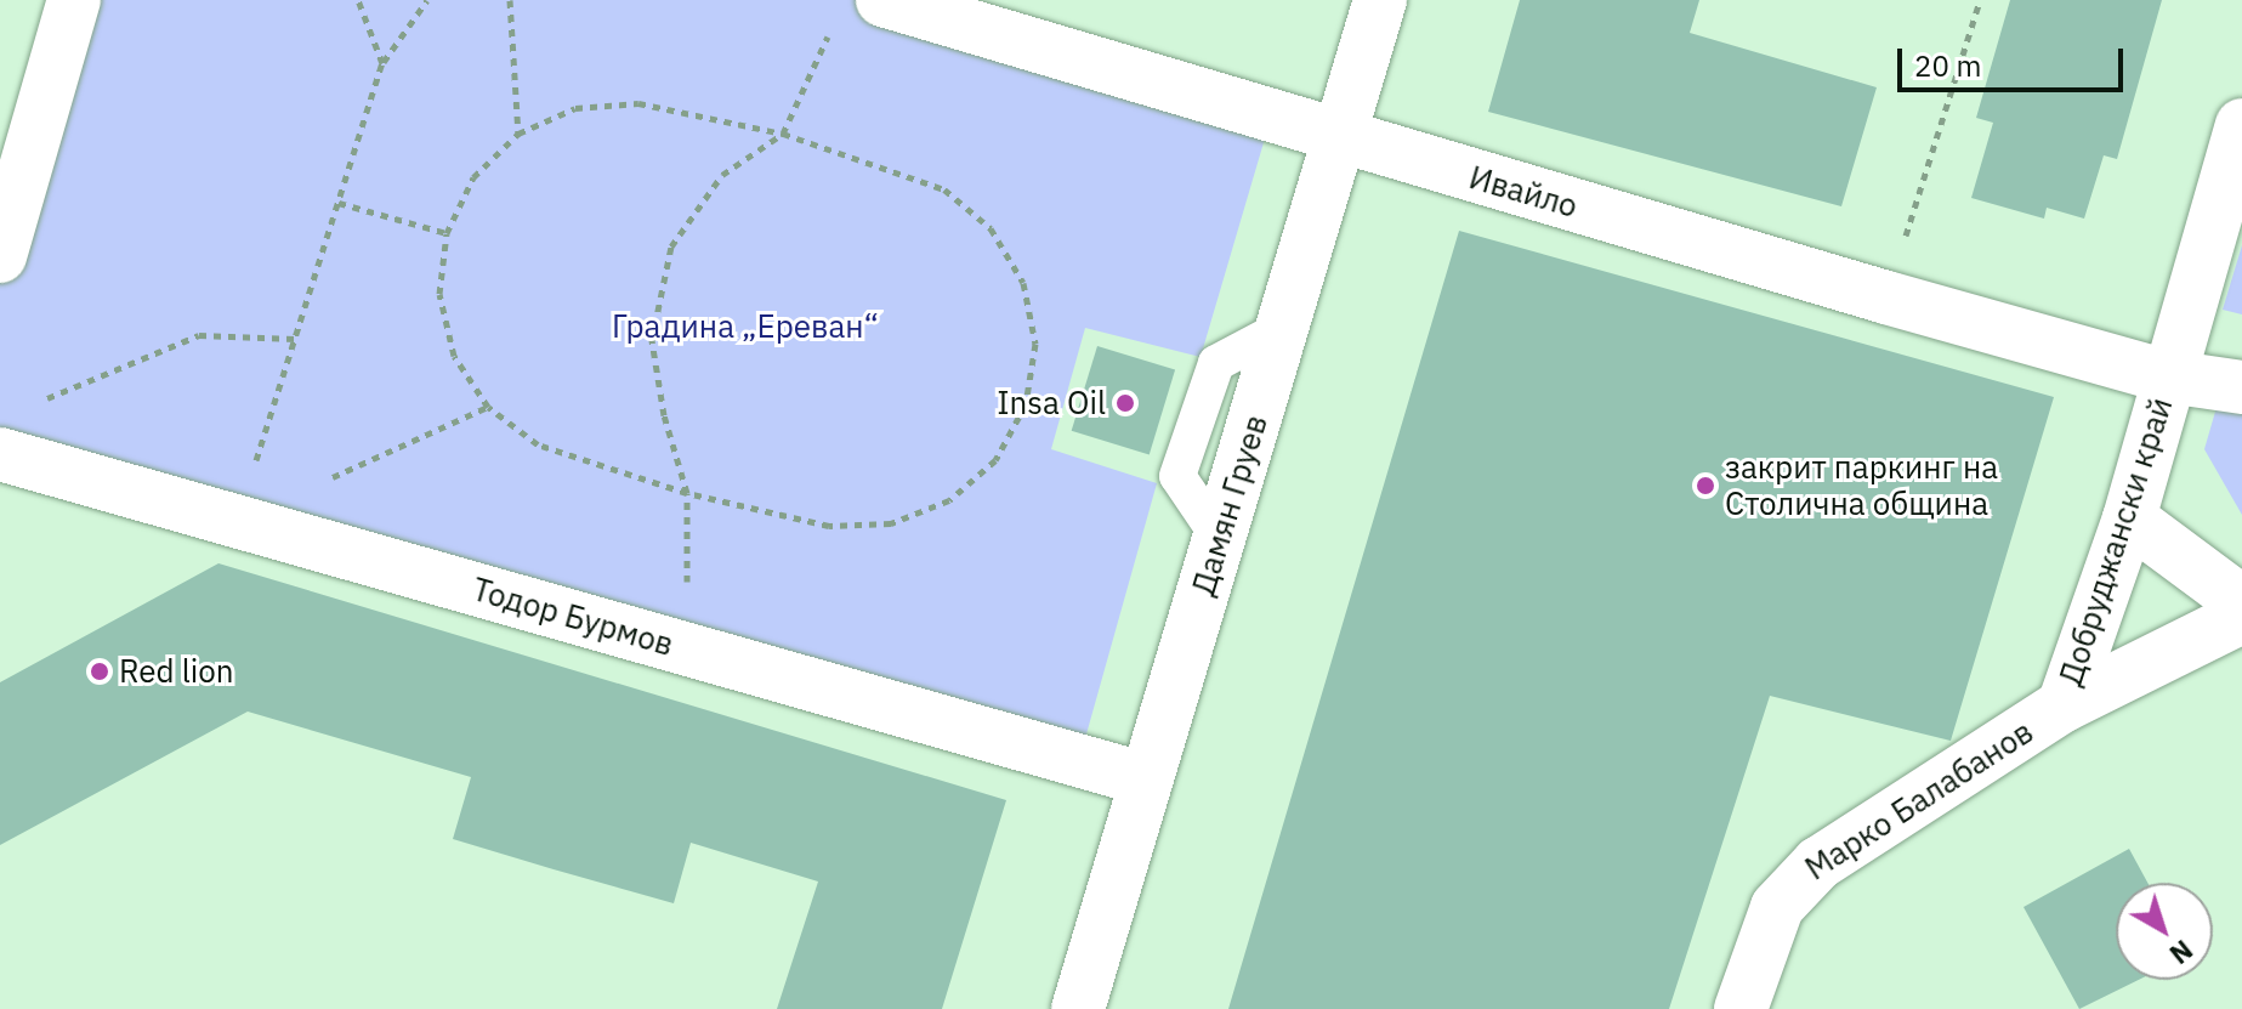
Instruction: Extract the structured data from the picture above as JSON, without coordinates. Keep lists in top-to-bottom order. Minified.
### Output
{"streets":{"street":["Ивайло","Дамян Груев","Добруджански край","Тодор Бурмов","Марко Балабанов"]},"crossings":[["Ивайло","Дамян Груев"],["Ивайло","Добруджански край"],["Дамян Груев","Тодор Бурмов"],["Добруджански край","Марко Балабанов"]],"parks":["Градина „Ереван“"],"places":["Insa Oil","закрит паркинг на Столична община","Red lion"],"scale_bar":"20 m","north":"bottom right"}
